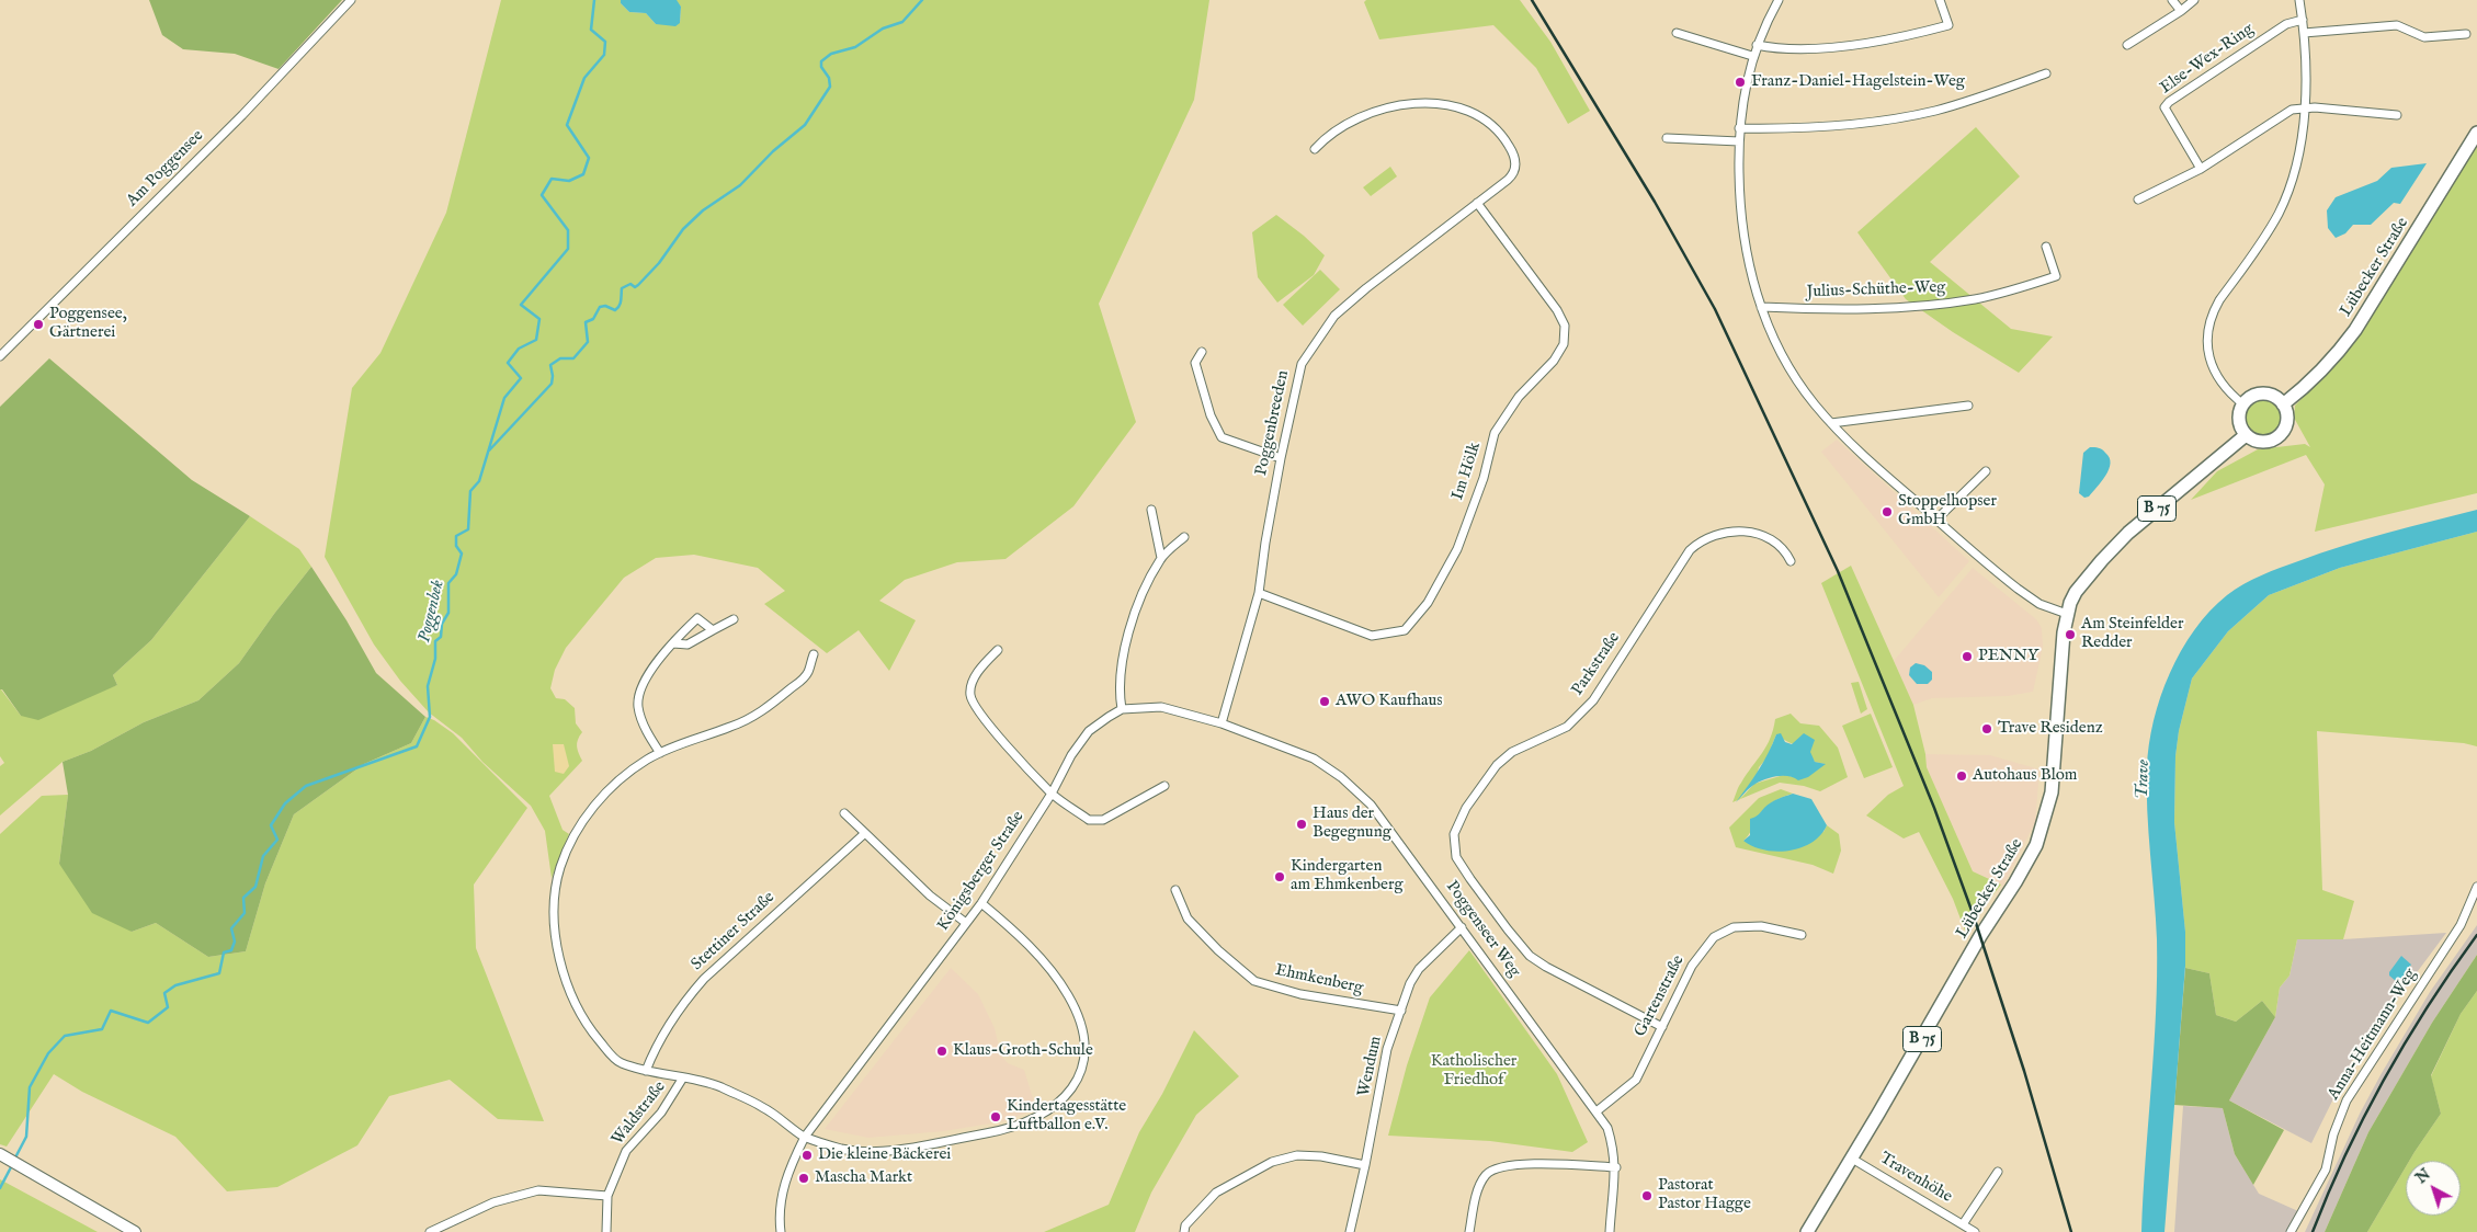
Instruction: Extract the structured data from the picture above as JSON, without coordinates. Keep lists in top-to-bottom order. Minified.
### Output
{"streets":{"main road":["Lübecker Straße","B 75"],"street":["Else-Wex-Ring","Am Poggensee","Julius-Schüthe-Weg","Poggenbreeden","Im Hölk","Parkstraße","Königsberger Straße","Poggenseer Weg","Stettiner Straße","Ehmkenberg","Gartenstraße","Anna-Heitmann-Weg","Wendum","Waldstraße","Travenhöhe"]},"crossings":[["Lübecker Straße","Travenhöhe"],["Poggenbreeden","Im Hölk"],["Poggenbreeden","Poggenseer Weg"],["Parkstraße","Gartenstraße"],["Poggenseer Weg","Gartenstraße"],["Poggenseer Weg","Wendum"],["Ehmkenberg","Wendum"]],"water":["Poggenbek","Trave"],"parks":["Katholischer Friedhof"],"places":["Franz-Daniel-Hagelstein-Weg","Poggensee, Gärtnerei","Stoppelhopser GmbH","Am Steinfelder Redder","PENNY","AWO Kaufhaus","Trave Residenz","Autohaus Blom","Haus der Begegnung","Kindergarten am Ehmkenberg","Klaus-Groth-Schule","Kindertagesstätte Luftballon e.V.","Die kleine Bäckerei","Mascha Markt","Pastorat Pastor Hagge"],"north":"top left"}
